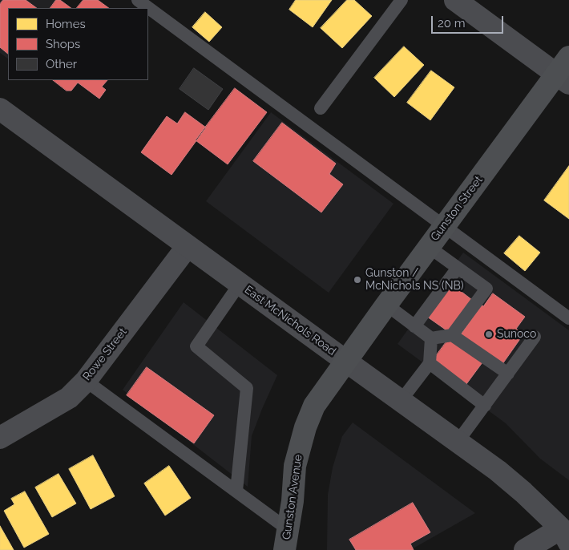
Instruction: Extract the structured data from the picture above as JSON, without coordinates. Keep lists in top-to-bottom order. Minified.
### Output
{"streets":{"main road":["Gunston Street","Gunston Avenue"],"street":["East McNichols Road","Rowe Street"]},"crossings":[["Gunston Street","East McNichols Road"],["Gunston Street","Gunston Avenue"],["East McNichols Road","Rowe Street"],["East McNichols Road","Gunston Avenue"]],"places":["Gunston / McNichols NS (NB)","Sunoco"],"legend":["Homes","Shops","Other"],"scale_bar":"20 m"}
